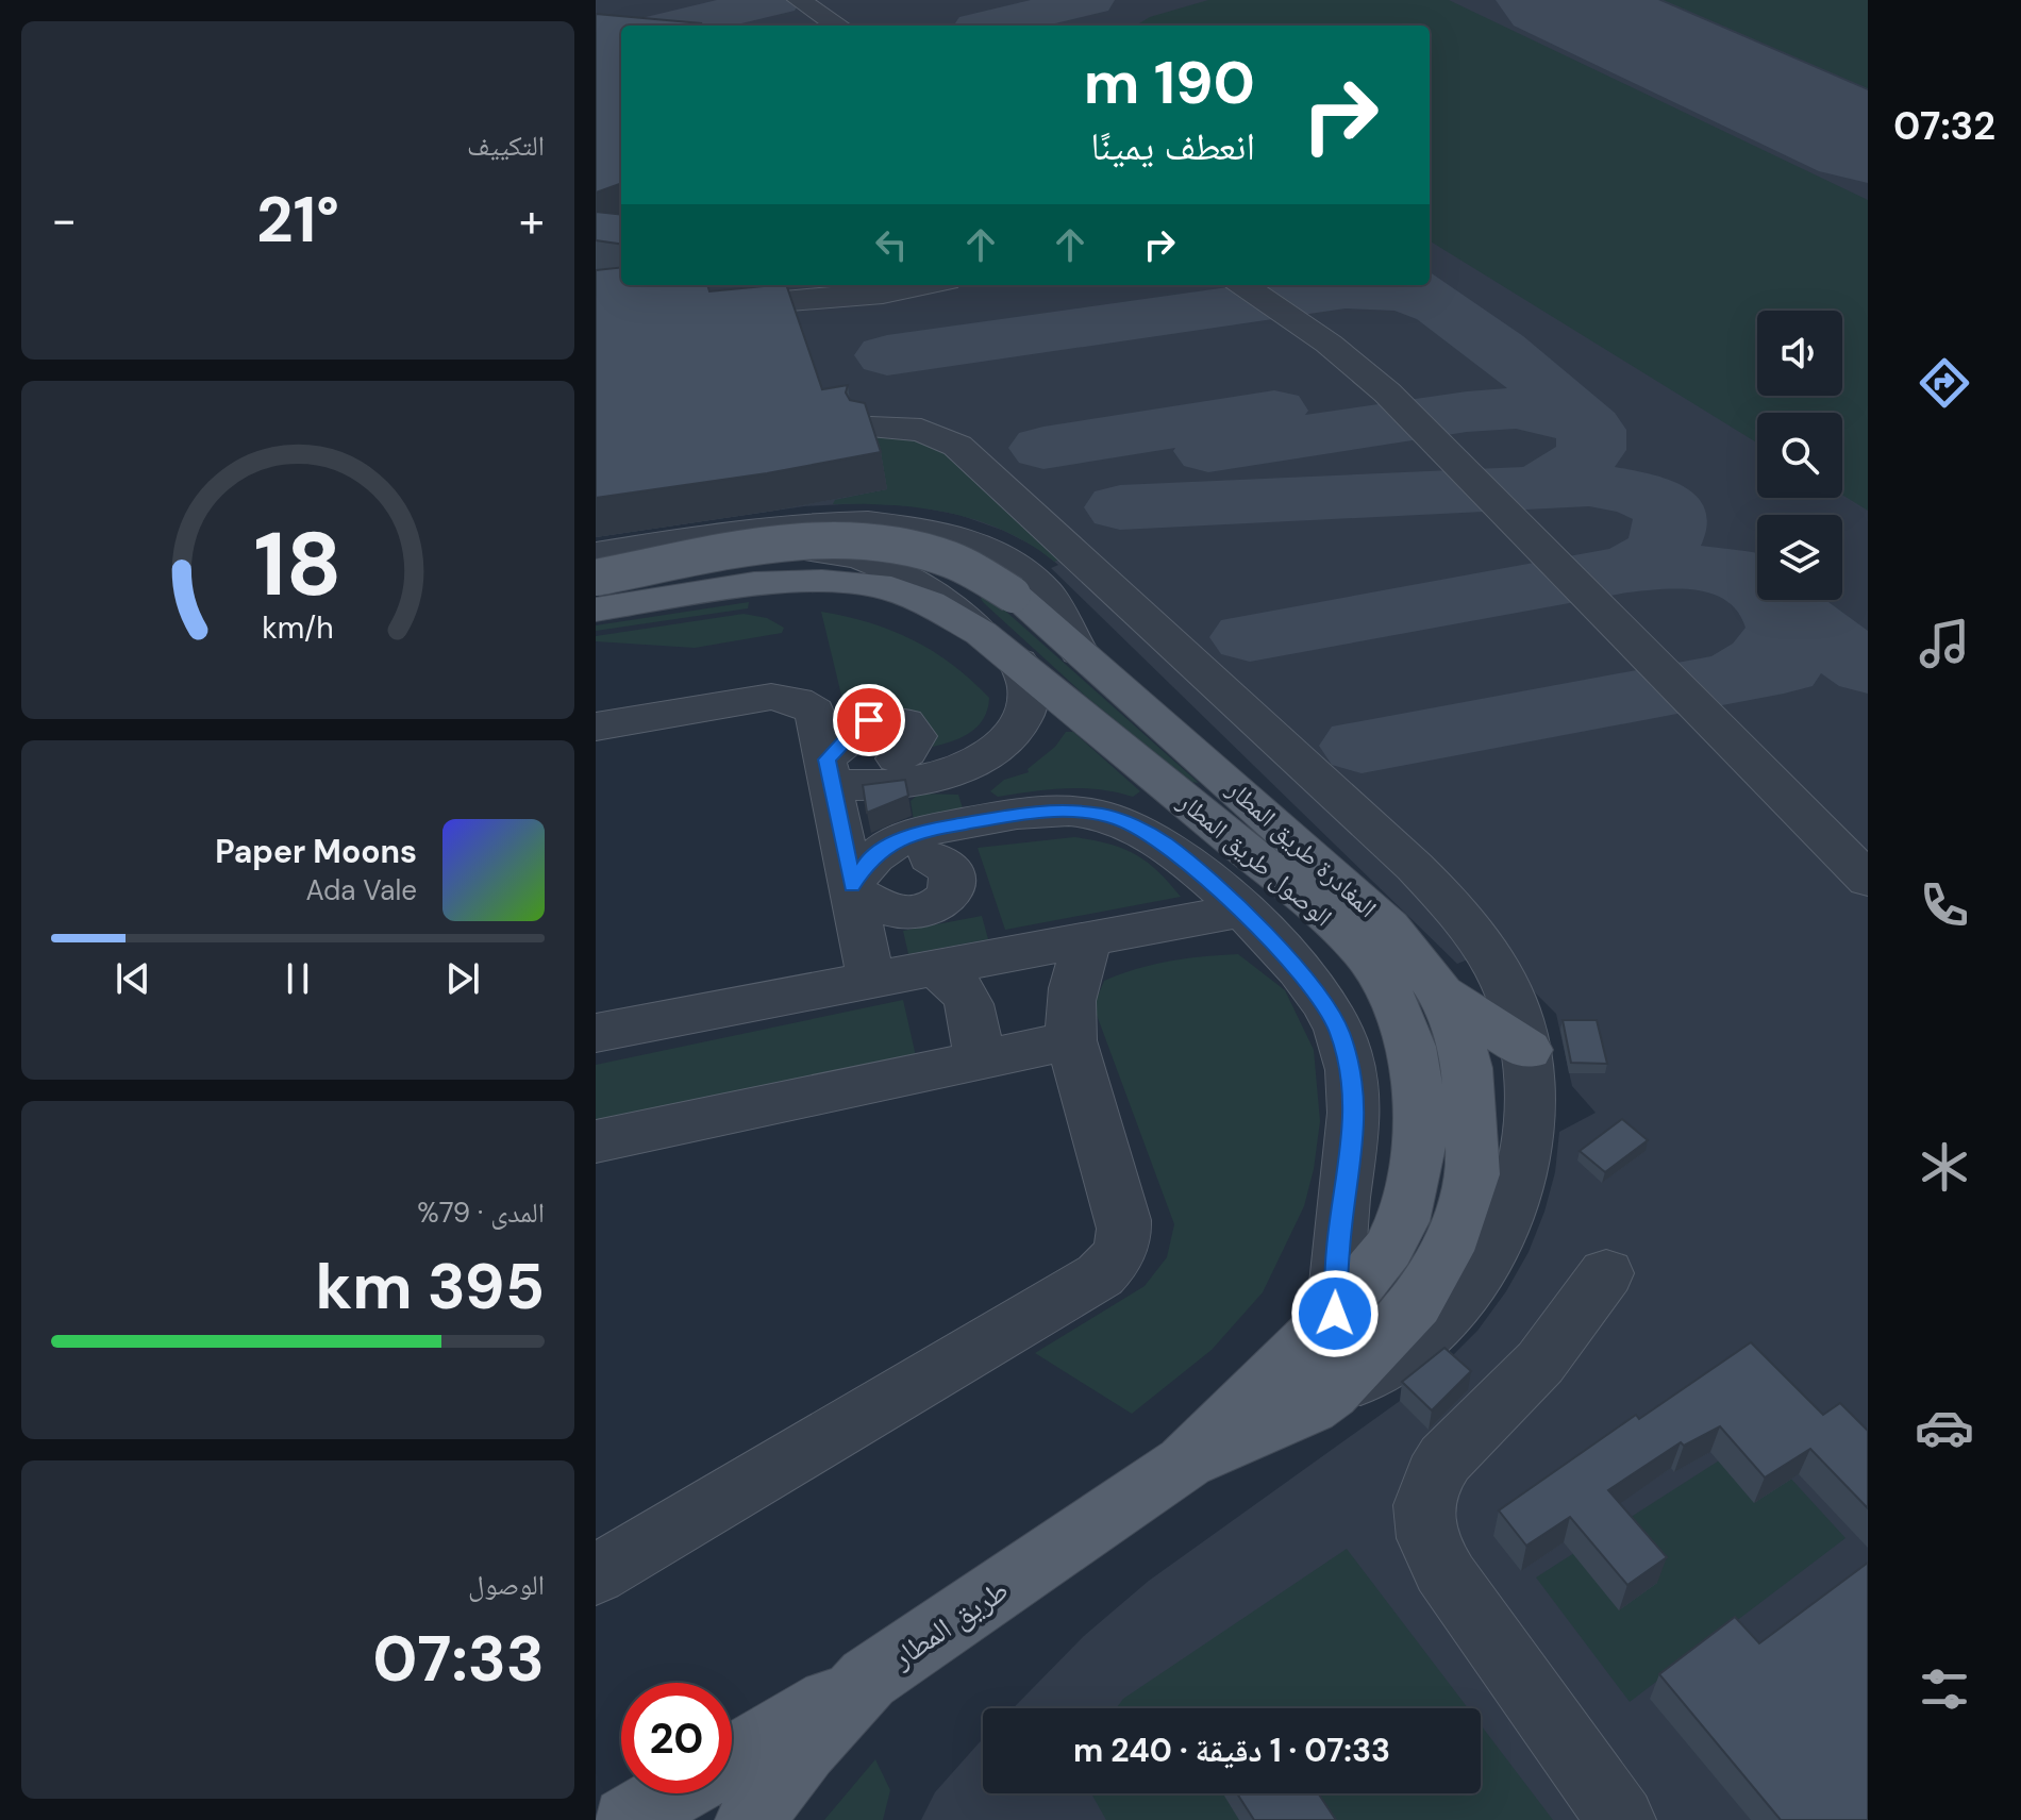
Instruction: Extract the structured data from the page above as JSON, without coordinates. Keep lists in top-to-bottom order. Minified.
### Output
{"streets":{"main road":["المغادرة طريق المطار","الوصول طريق المطار","طريق المطار"]},"crossings":[["المغادرة طريق المطار","الوصول طريق المطار"],["المغادرة طريق المطار","طريق المطار"],["الوصول طريق المطار","طريق المطار"]],"page":{"tabs":"07:32","tile":["التكييف",["المدى · 79%","395 km"],["الوصول","07:33"]],"turn":["190 m","انعطف يمينًا"],"heat":["−","21°","+"],"song":["Paper Moons","Ada Vale"],"limit":"20","trip":"07:33 · 1 دقيقة · 240 m","gauge":["18","km/h"]}}
